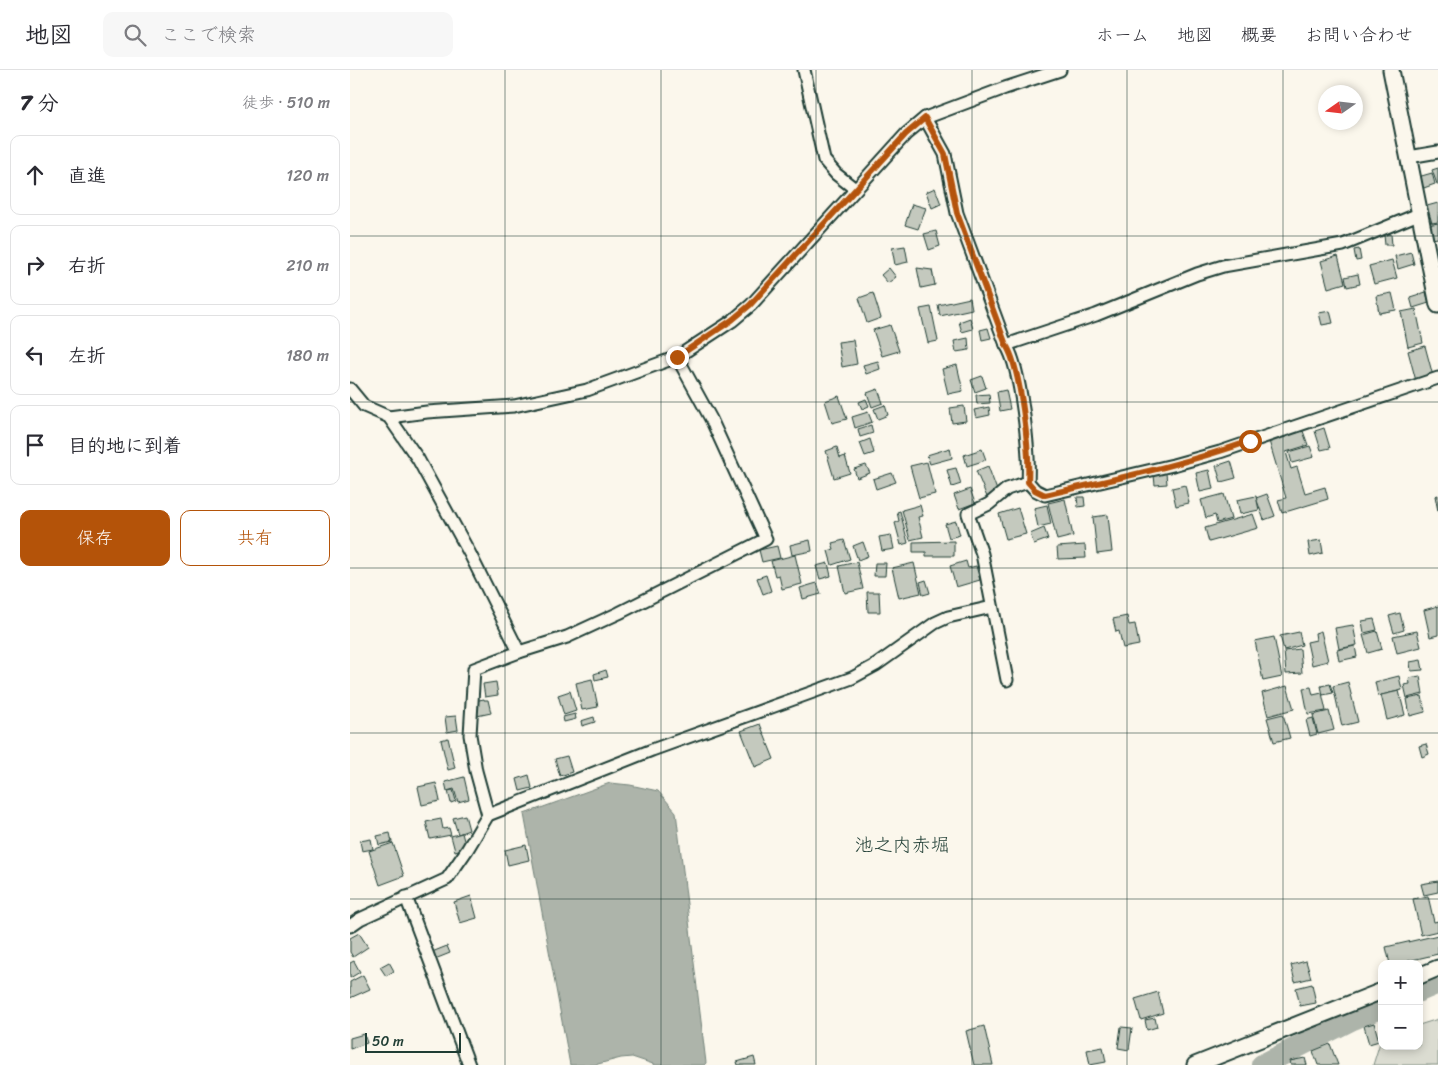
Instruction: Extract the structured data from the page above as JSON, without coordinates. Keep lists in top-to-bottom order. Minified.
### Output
{"districts":["池之内赤堀"],"scale_bar":"50 m","north":"left","page":{"header":"地図","search":"ここで検索","nav":["ホーム","地図","概要","お問い合わせ"],"heading":["7 分","徒歩 · 510 m"],"list":[["直進","120 m"],["右折","210 m"],["左折","180 m"],"目的地に到着"],"buttons":["保存","共有"],"map_buttons":["+","−"],"scale":"50 m"}}
